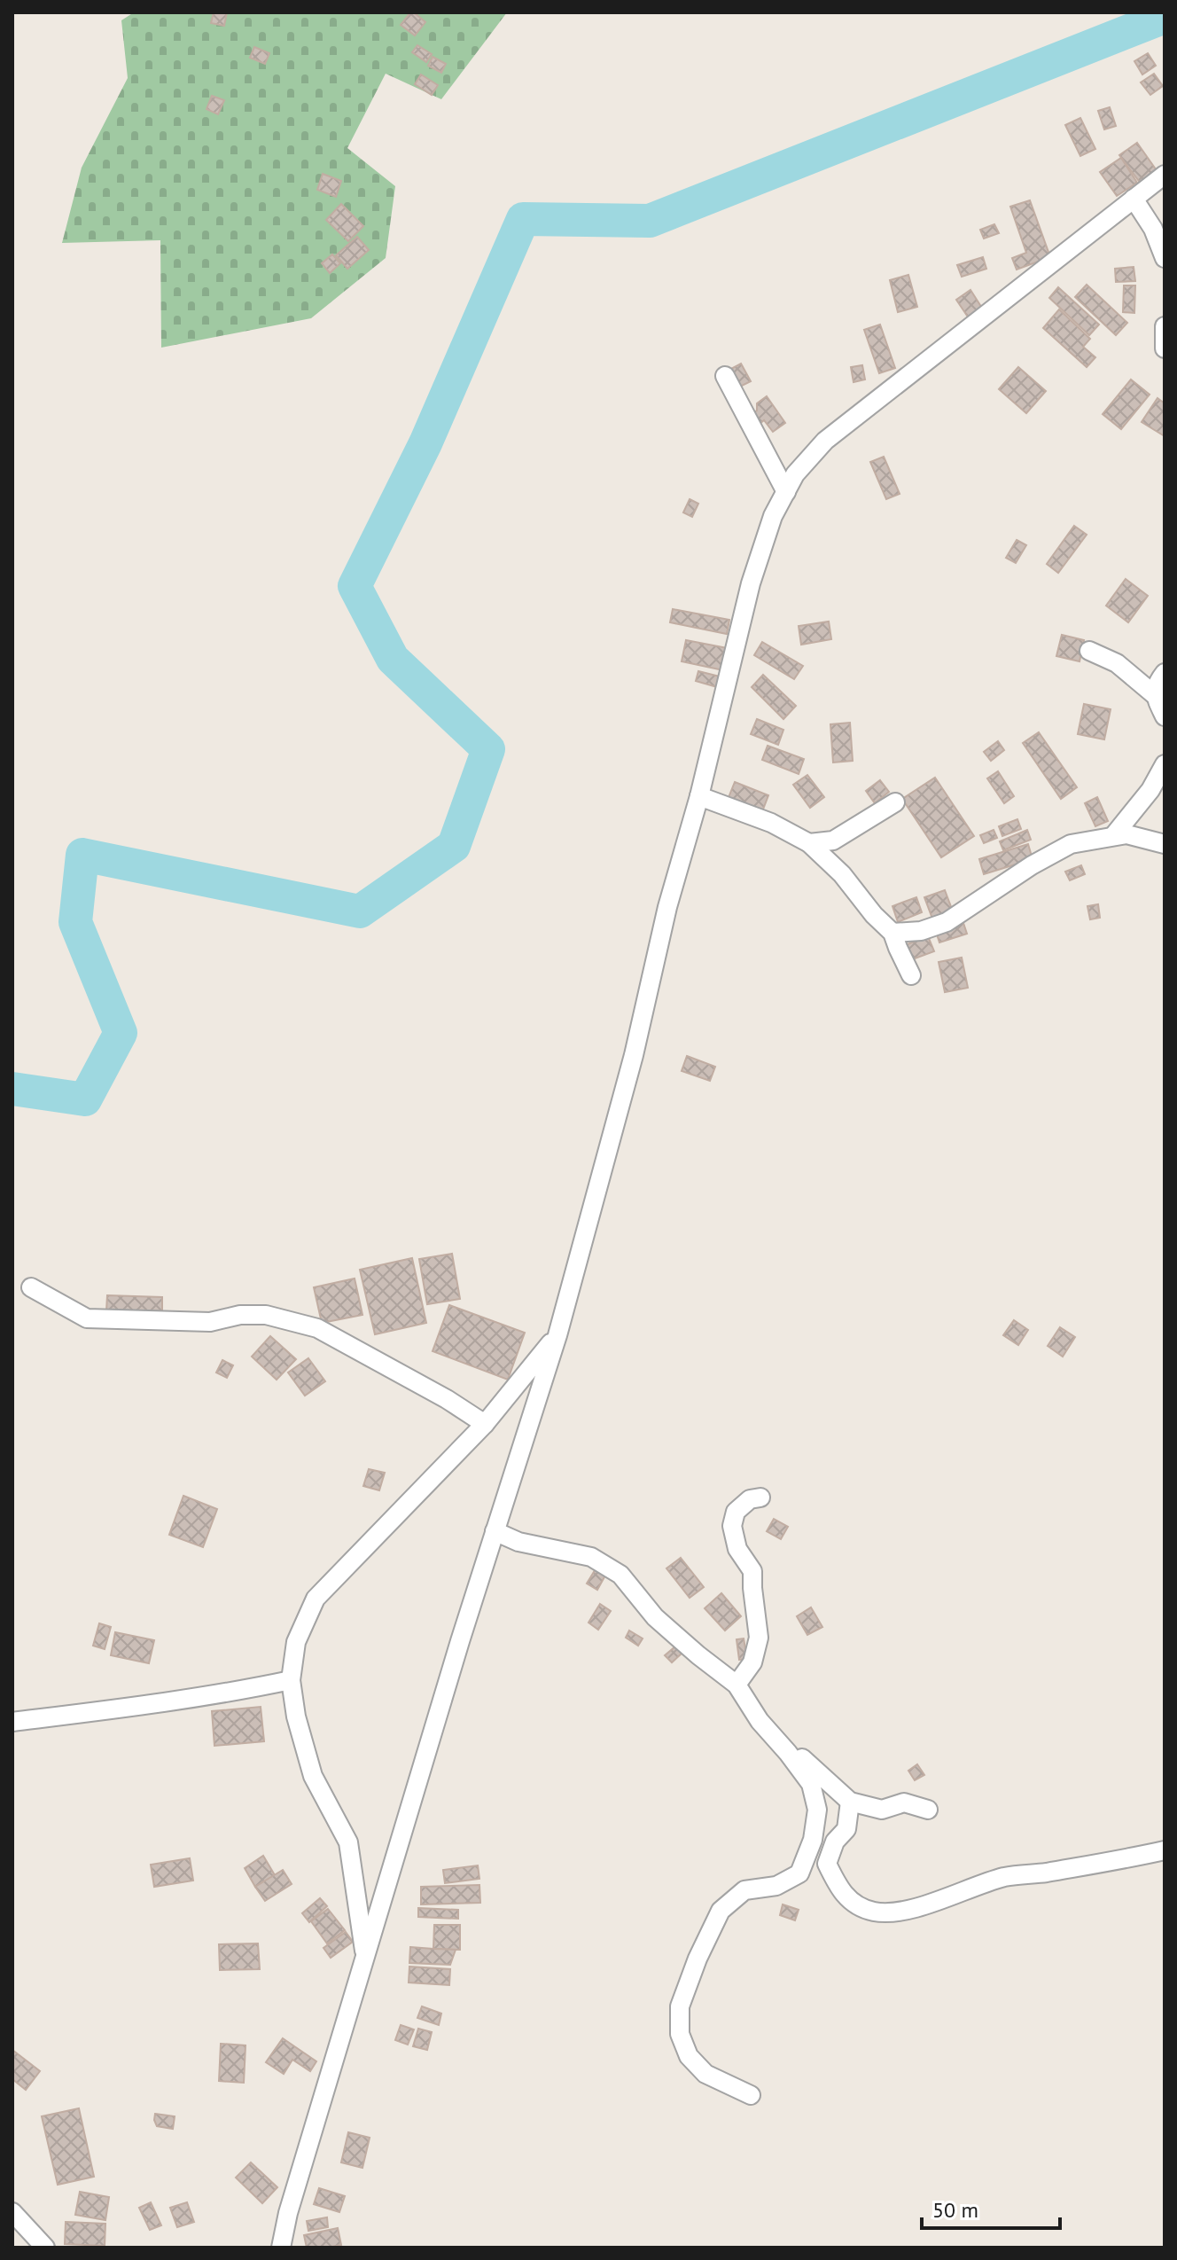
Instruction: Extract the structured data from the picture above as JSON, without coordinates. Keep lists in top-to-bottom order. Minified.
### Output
{"scale_bar":"50 m"}
